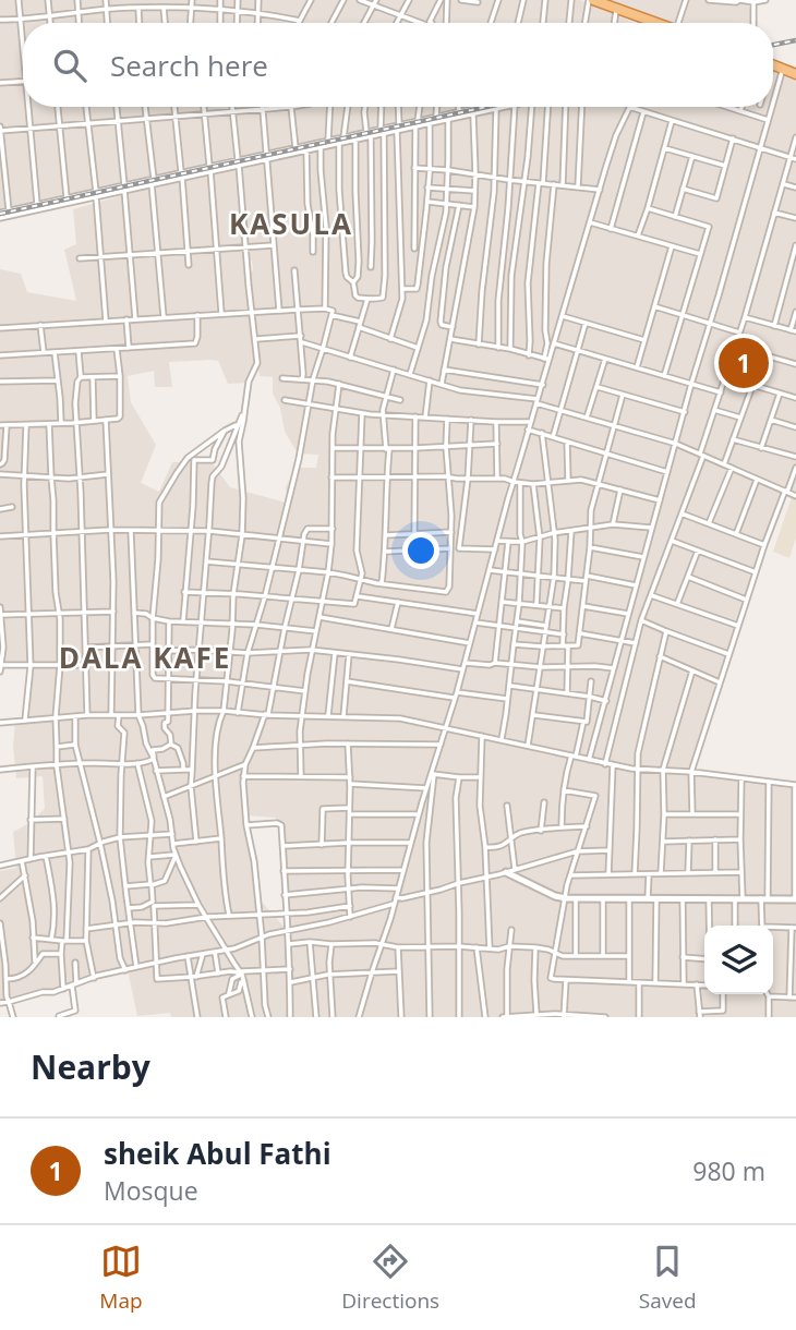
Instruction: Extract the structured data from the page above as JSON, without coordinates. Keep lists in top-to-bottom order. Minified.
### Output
{"districts":["KASULA","DALA KAFE"],"page":{"search":"Search here","pins":"1","heading":"Nearby","list":[{"mark":"1","name":"sheik Abul Fathi","note":"Mosque","value":"980 m"}],"nav":["Map","Directions","Saved"]}}
